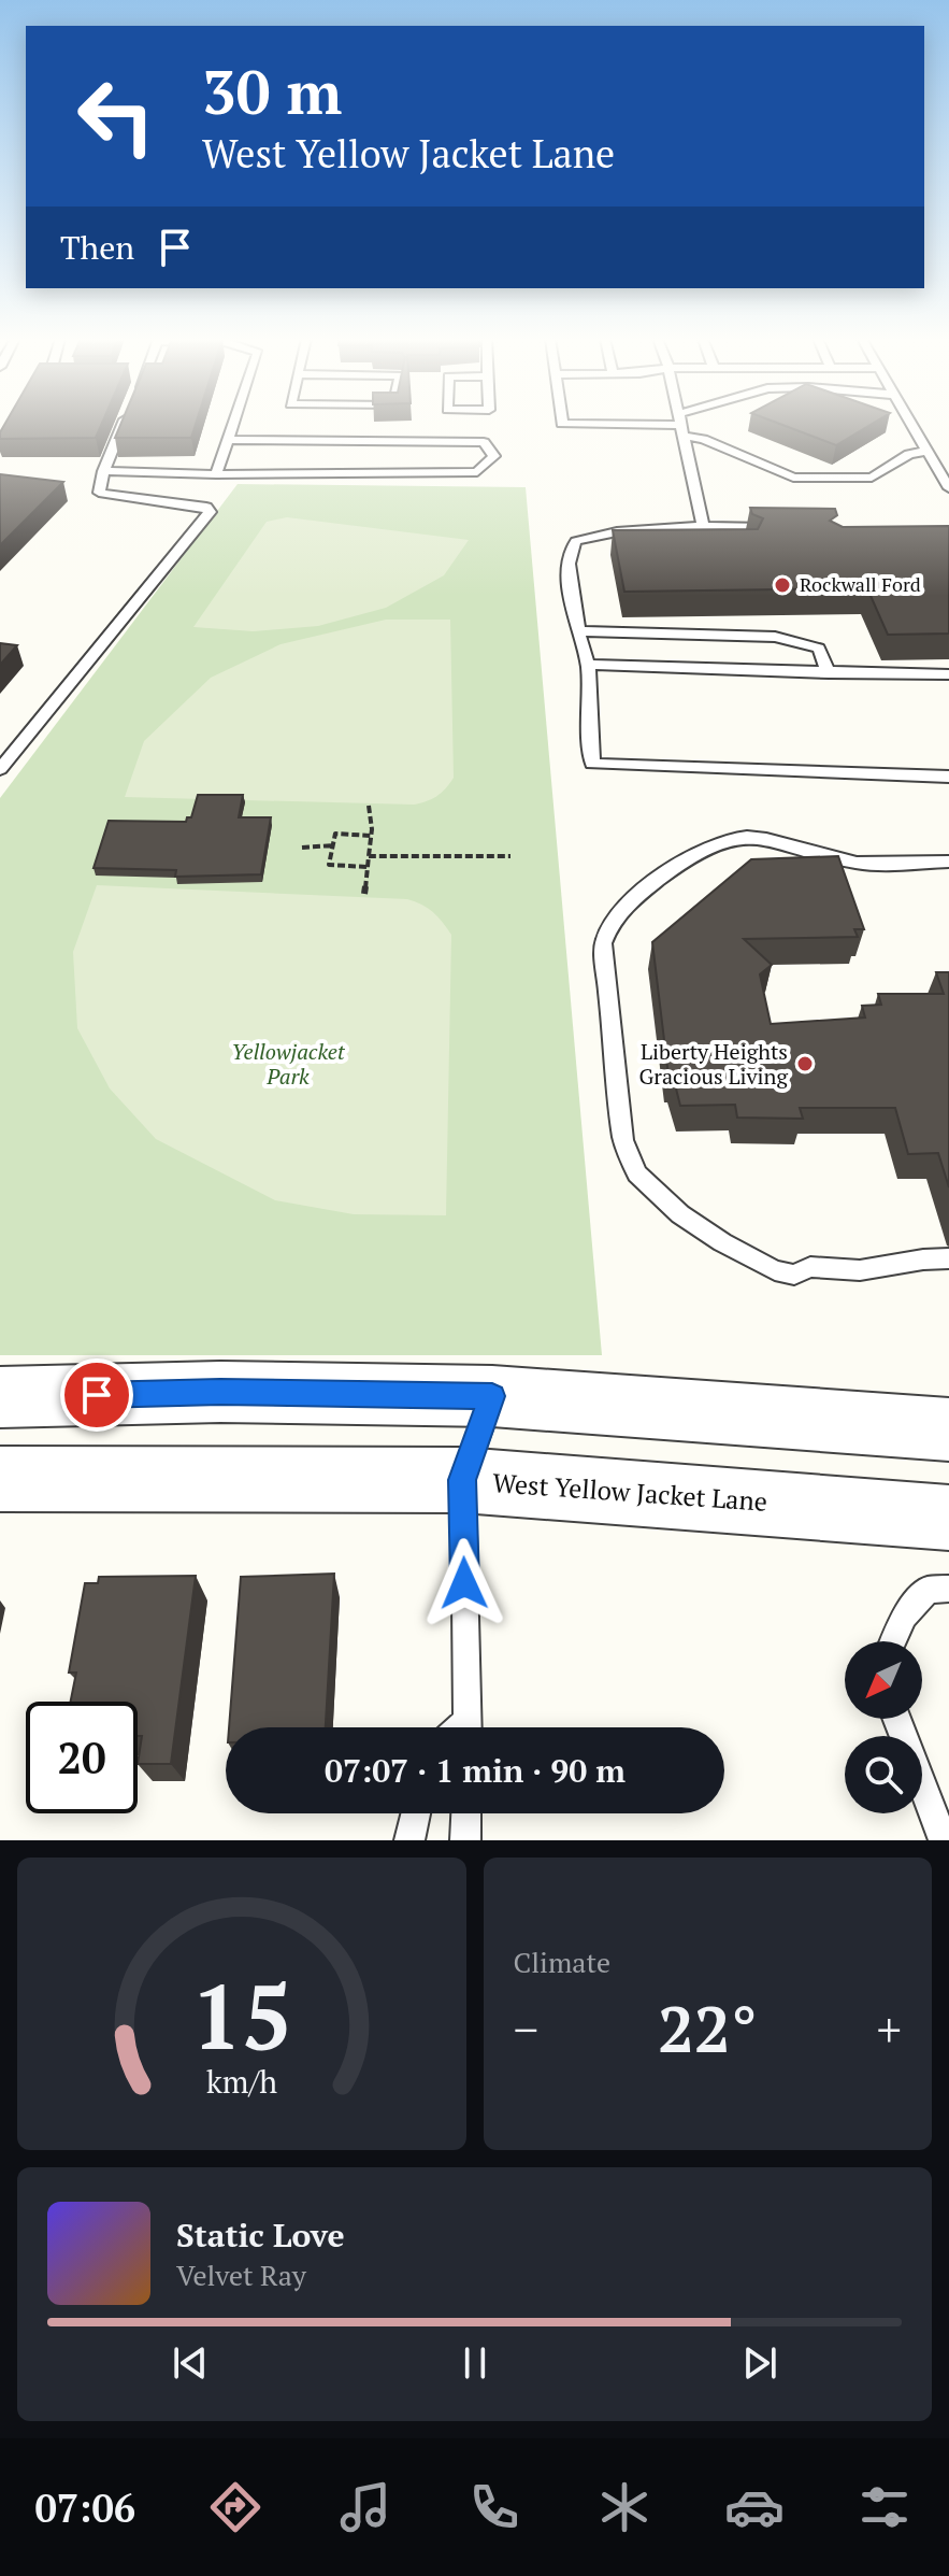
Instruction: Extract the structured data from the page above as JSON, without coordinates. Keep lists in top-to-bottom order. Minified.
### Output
{"streets":{"street":["West Yellow Jacket Lane"]},"parks":["Yellowjacket Park"],"places":["Rockwall Ford","Liberty Heights Gracious Living"],"north":"bottom left","page":{"turn":["30 m","West Yellow Jacket Lane"],"then":"Then","limit":"20","trip":"07:07 · 1 min · 90 m","tile":"Climate","heat":["−","22°","+"],"song":["Static Love","Velvet Ray"],"tabs":"07:06","gauge":["15","km/h"]}}
